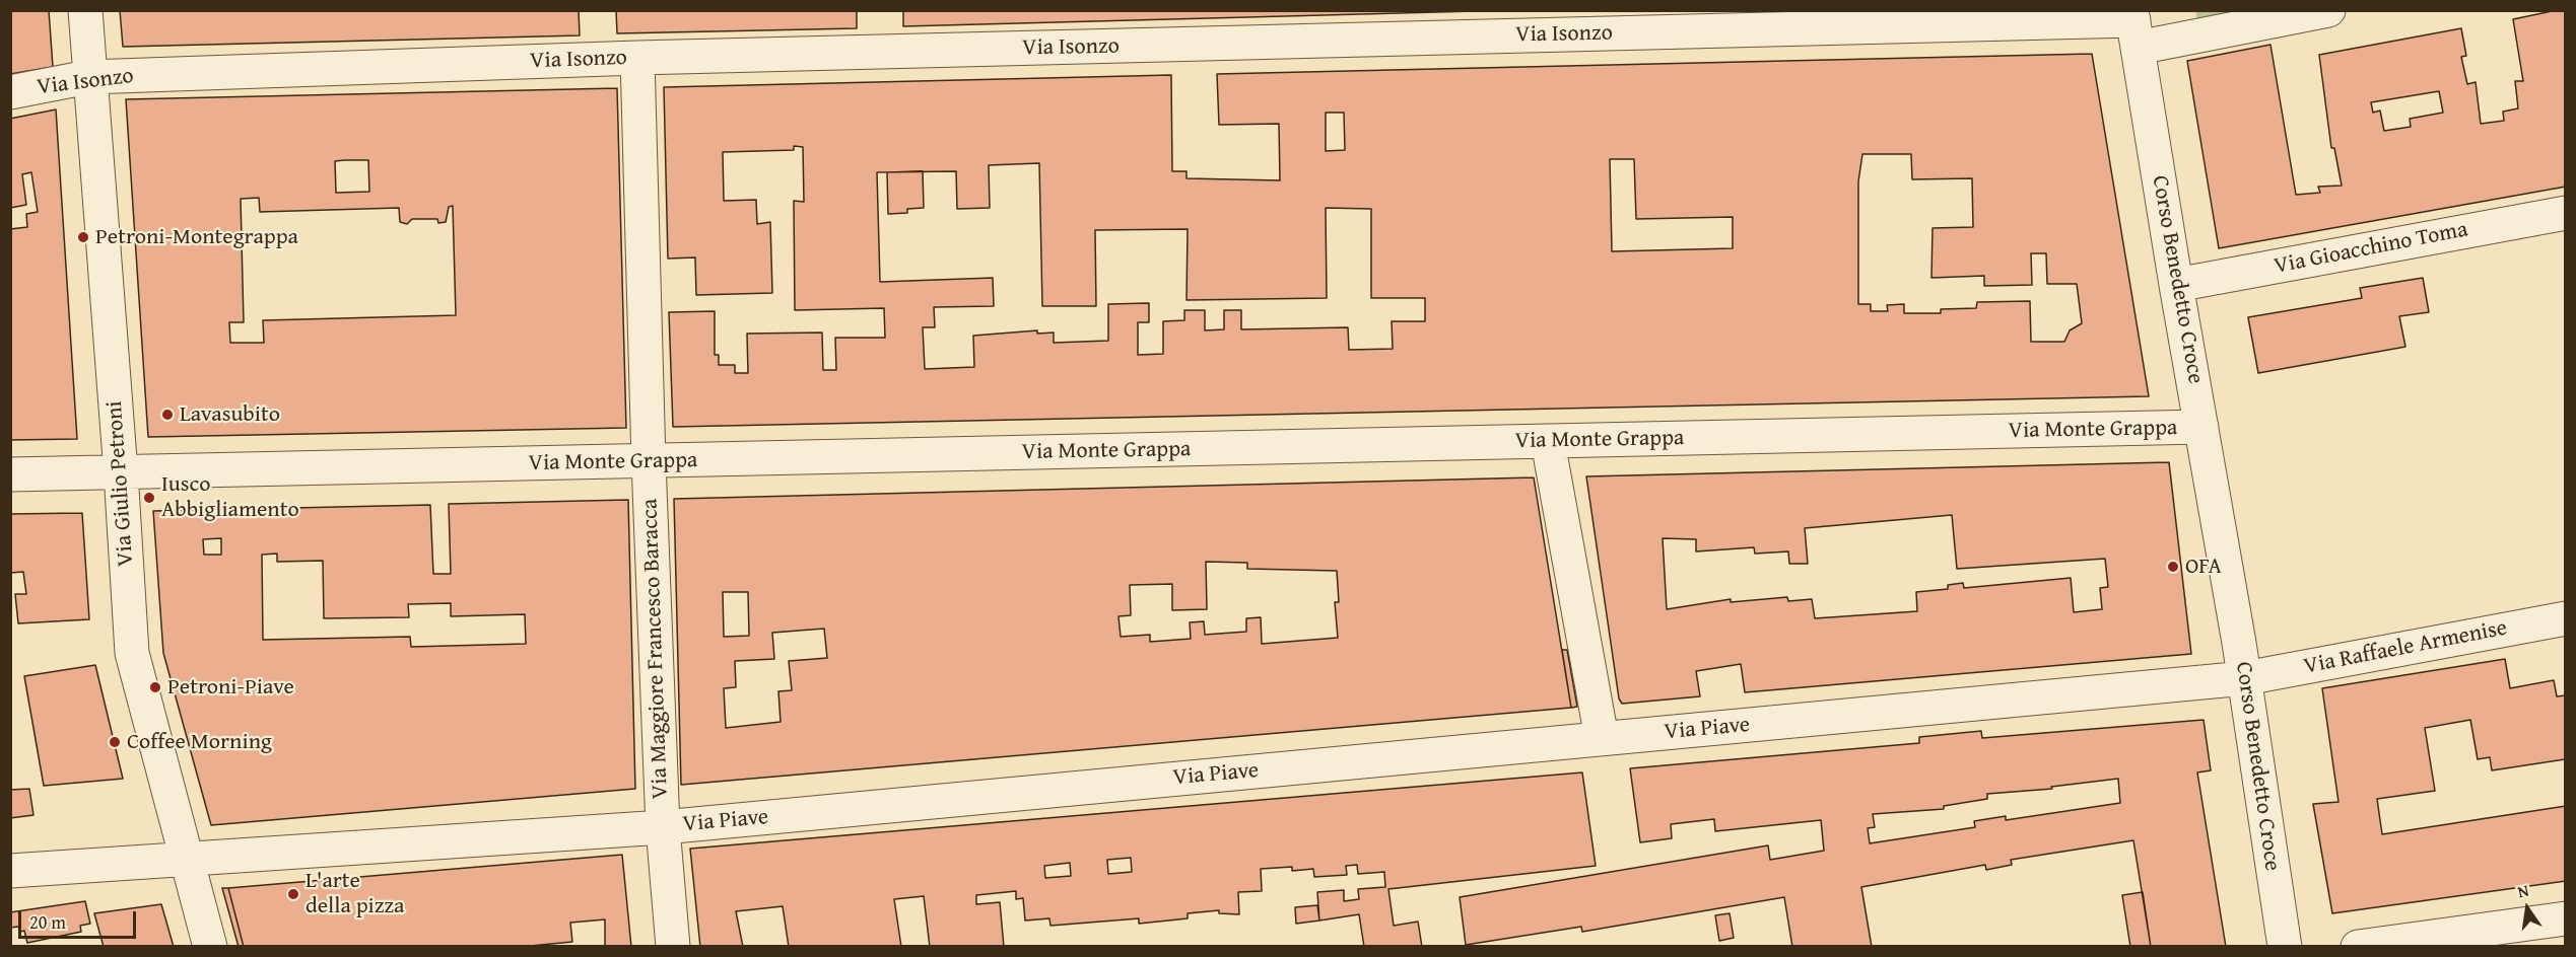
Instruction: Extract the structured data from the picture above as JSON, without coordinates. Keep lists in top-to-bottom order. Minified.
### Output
{"streets":{"street":["Via Isonzo","Via Gioacchino Toma","Corso Benedetto Croce","Via Monte Grappa","Via Giulio Petroni","Via Raffaele Armenise","Via Maggiore Francesco Baracca","Via Piave"]},"crossings":[["Via Isonzo","Corso Benedetto Croce"],["Via Isonzo","Via Giulio Petroni"],["Via Isonzo","Via Maggiore Francesco Baracca"],["Via Gioacchino Toma","Corso Benedetto Croce"],["Corso Benedetto Croce","Via Monte Grappa"],["Corso Benedetto Croce","Via Raffaele Armenise"],["Corso Benedetto Croce","Via Piave"],["Via Monte Grappa","Via Giulio Petroni"],["Via Monte Grappa","Via Maggiore Francesco Baracca"],["Via Giulio Petroni","Via Piave"],["Via Raffaele Armenise","Via Piave"],["Via Maggiore Francesco Baracca","Via Piave"]],"places":["Petroni-Montegrappa","Lavasubito","Iusco Abbigliamento","OFA","Petroni-Piave","Coffee Morning","L'arte della pizza"],"scale_bar":"20 m","north":"top"}
